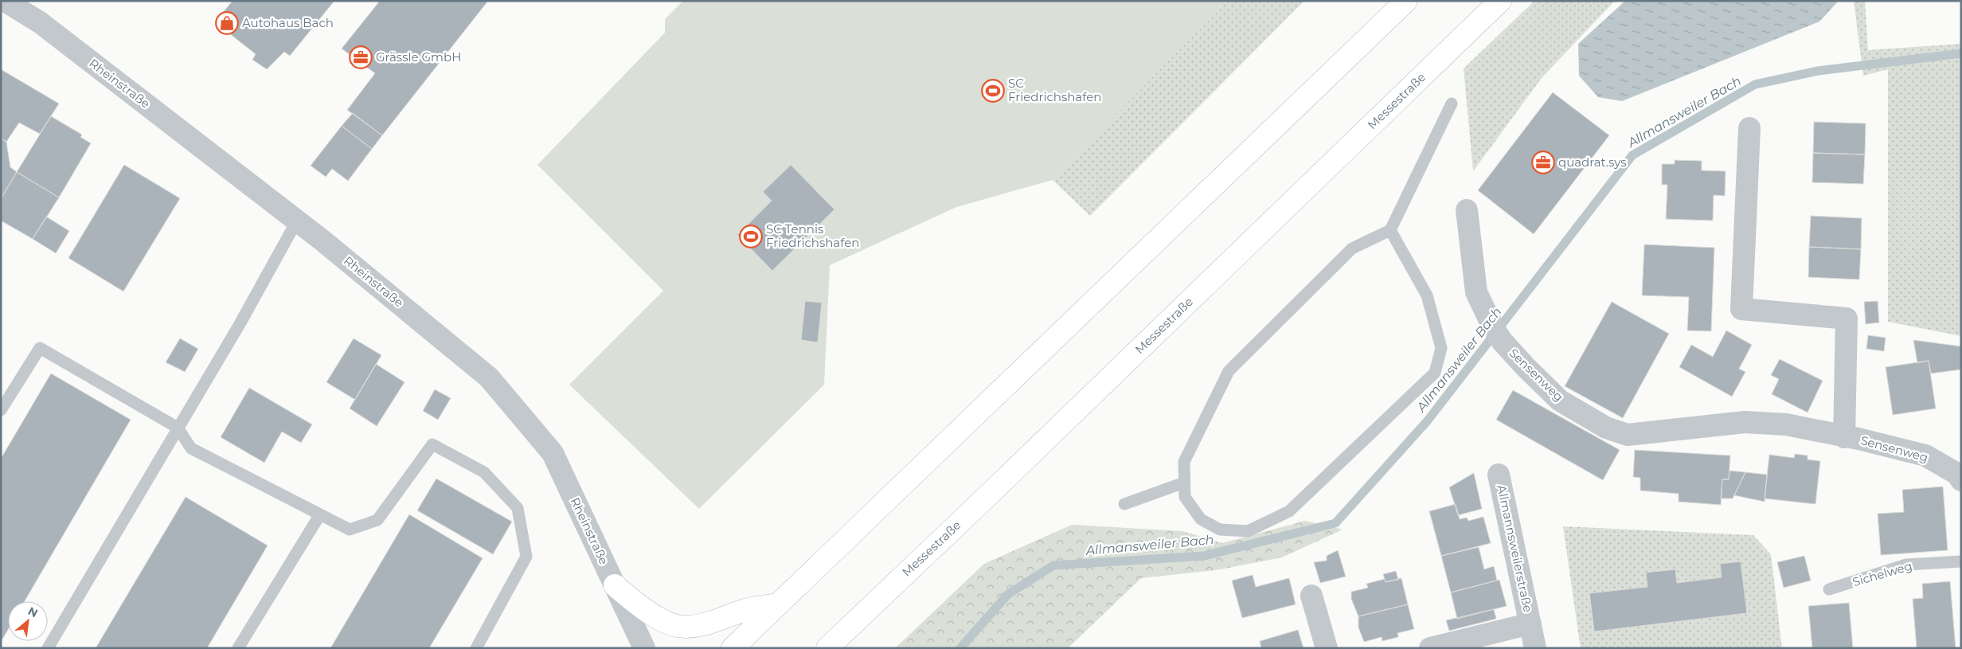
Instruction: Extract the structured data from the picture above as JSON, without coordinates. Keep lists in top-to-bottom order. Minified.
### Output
{"streets":{"street":["Rheinstraße","Messestraße","Sensenweg","Allmannsweilerstraße"],"lane":["Sichelweg"]},"water":["Allmansweiler Bach"],"places":{"shop":["Autohaus Bach"],"office":["Grässle GmbH","quadrat.sys"],"sports":["SC Friedrichshafen","SC Tennis Friedrichshafen"]},"north":"top right"}
